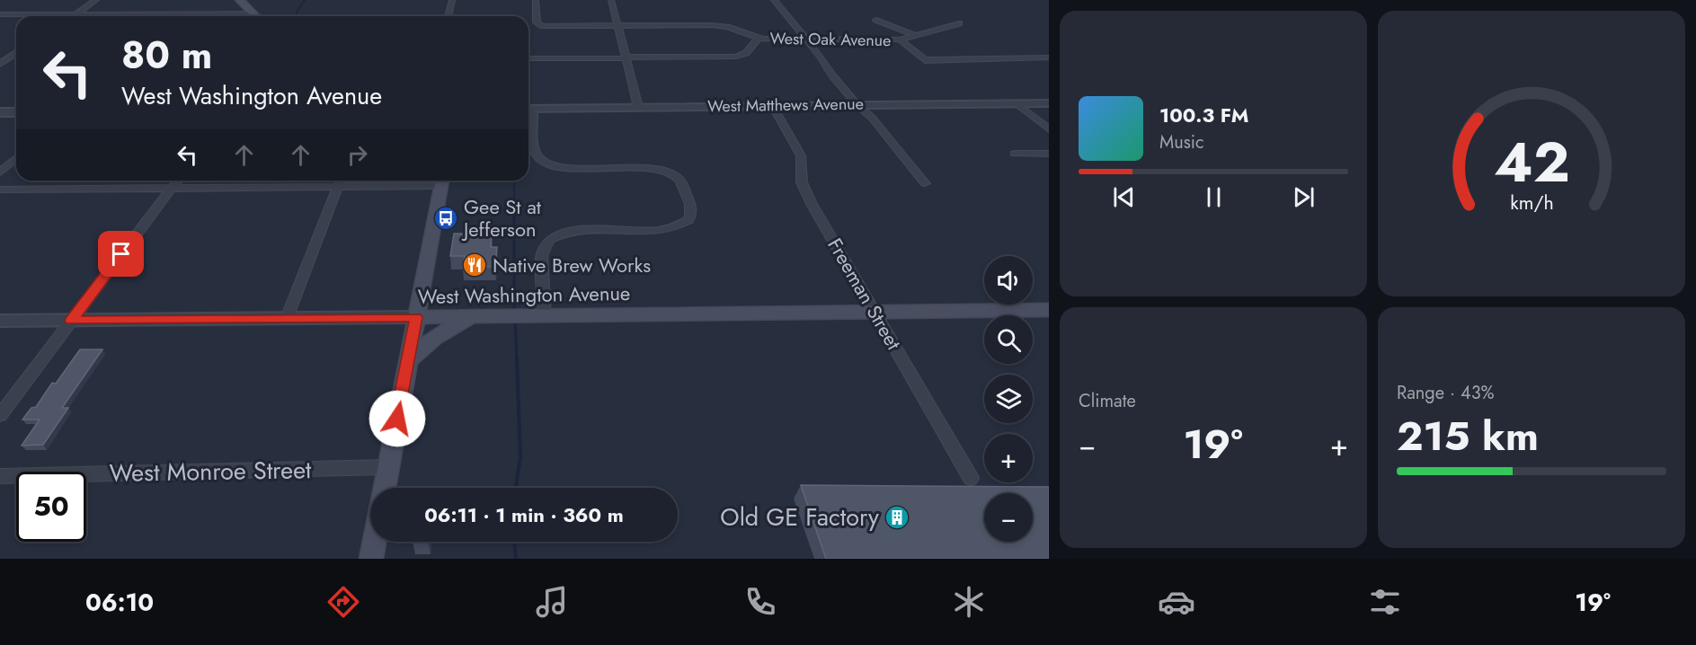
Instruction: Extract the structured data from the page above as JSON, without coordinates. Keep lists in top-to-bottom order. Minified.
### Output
{"streets":{"main road":["West Washington Avenue"],"street":["West Oak Avenue","West Matthews Avenue","Freeman Street","West Monroe Street"]},"crossings":[["West Matthews Avenue","Freeman Street"],["Freeman Street","West Washington Avenue"]],"places":{"bus stop":["Gee St at Jefferson"],"restaurant":["Native Brew Works"],"building":["Old GE Factory"]},"page":{"turn":["80 m","West Washington Avenue"],"song":["100.3 FM","Music"],"map_buttons":["+","−"],"tile":["Climate",["Range · 43%","215 km"]],"heat":["−","19°","+"],"limit":"50","trip":"06:11 · 1 min · 360 m","tabs":["06:10","19°"],"gauge":["42","km/h"]}}
